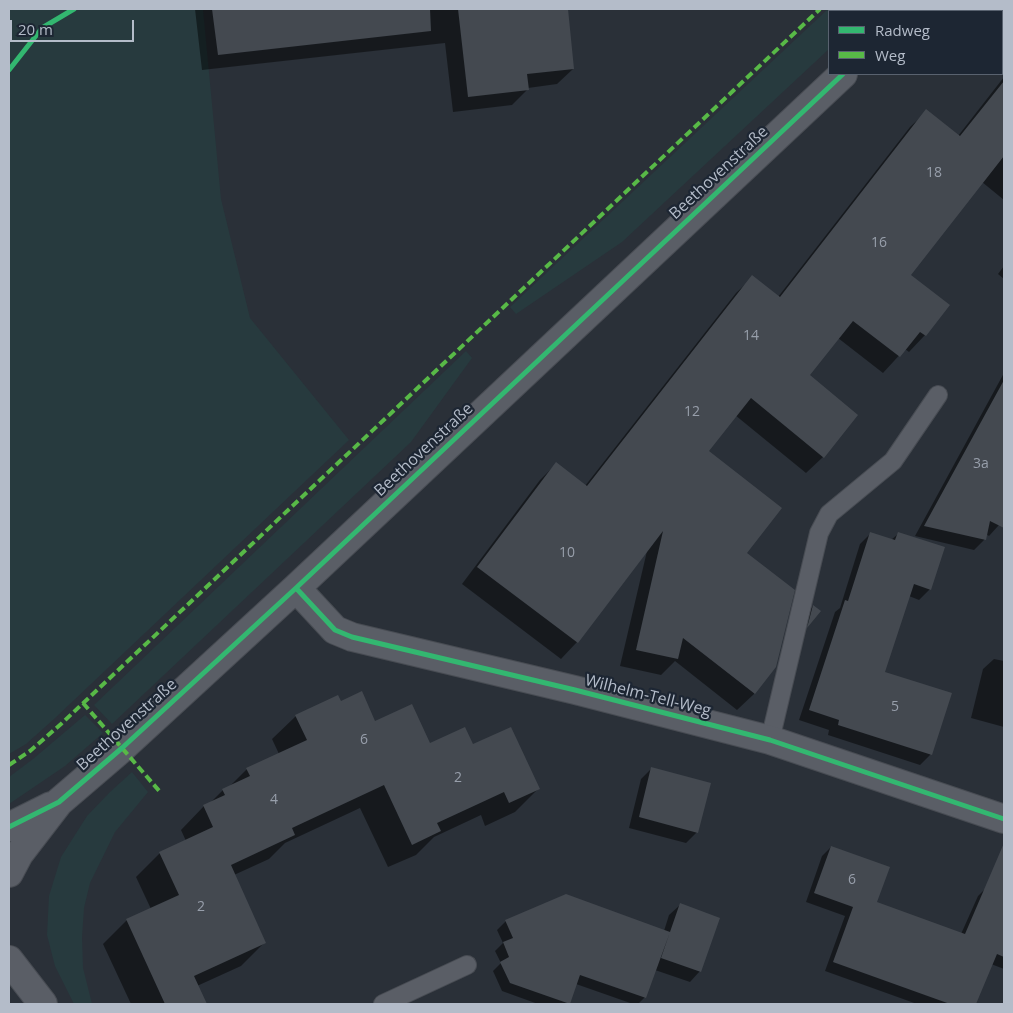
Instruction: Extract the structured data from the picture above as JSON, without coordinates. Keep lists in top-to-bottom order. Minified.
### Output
{"streets":{"street":["Beethovenstraße","Wilhelm-Tell-Weg"]},"crossings":[["Beethovenstraße","Wilhelm-Tell-Weg"]],"house_numbers":["18","16","14","12","3a","10","5","6","2","4","6","2"],"legend":["Radweg","Weg"],"scale_bar":"20 m"}
